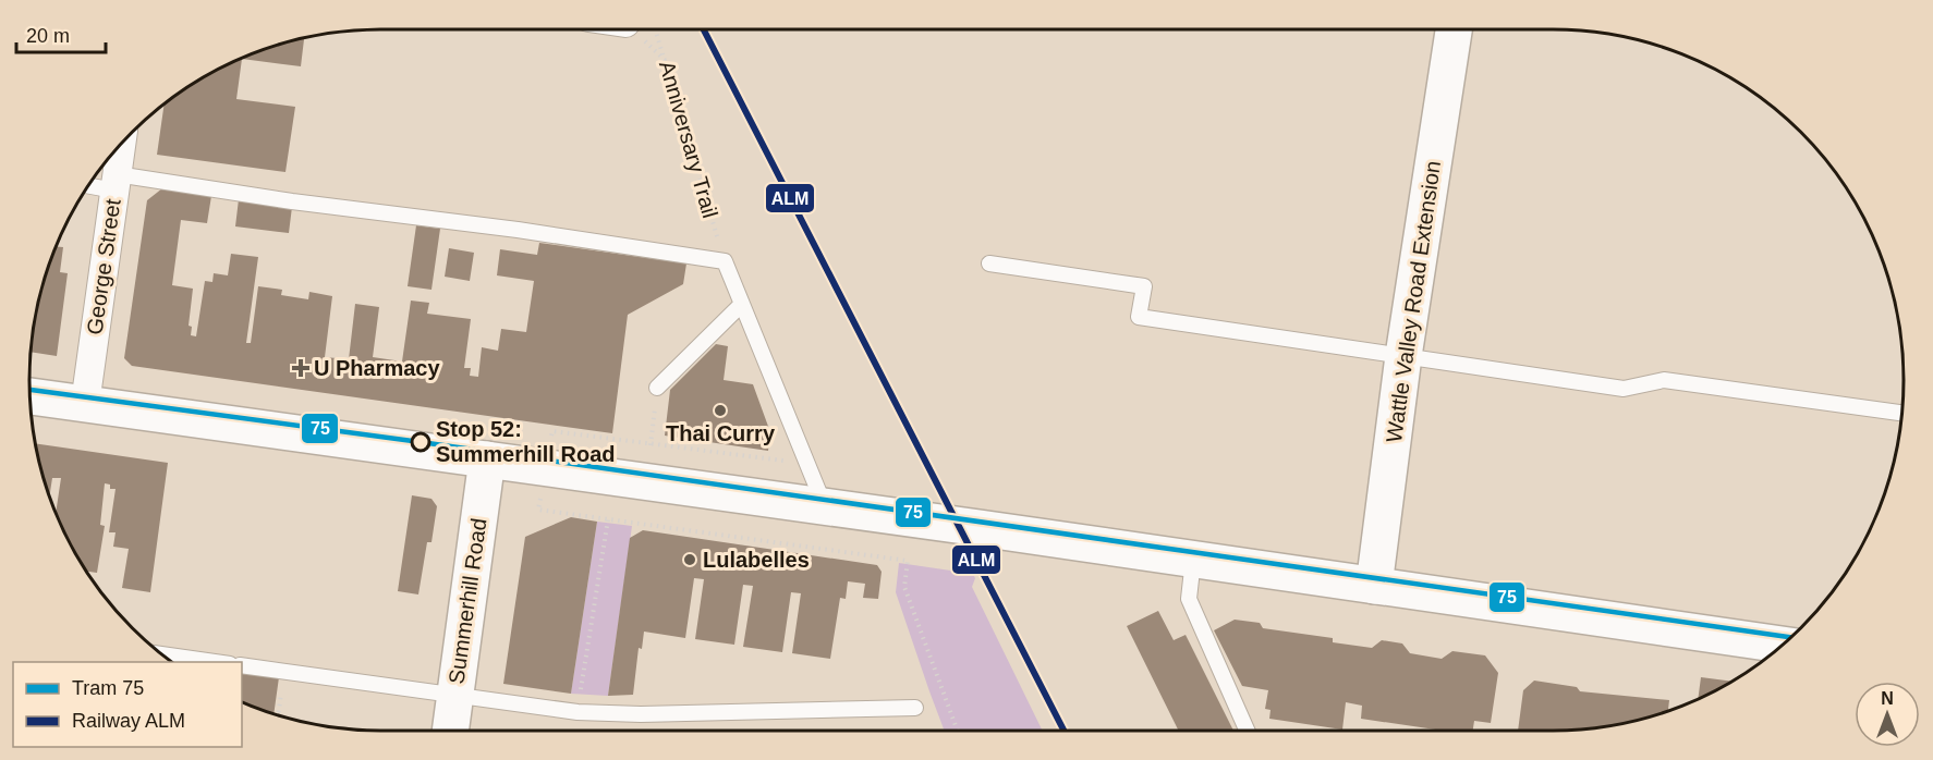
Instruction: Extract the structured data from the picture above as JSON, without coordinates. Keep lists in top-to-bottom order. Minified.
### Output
{"streets":{"main road":["Wattle Valley Road Extension","Summerhill Road"],"street":["George Street"],"path":["Anniversary Trail"]},"places":{"health":["U Pharmacy"],"other":["Thai Curry","Stop 52: Summerhill Road","Lulabelles"]},"lines":["rail line ALM","tram line 75"],"legend":["Tram 75","Railway ALM"],"scale_bar":"20 m","north":"top"}
